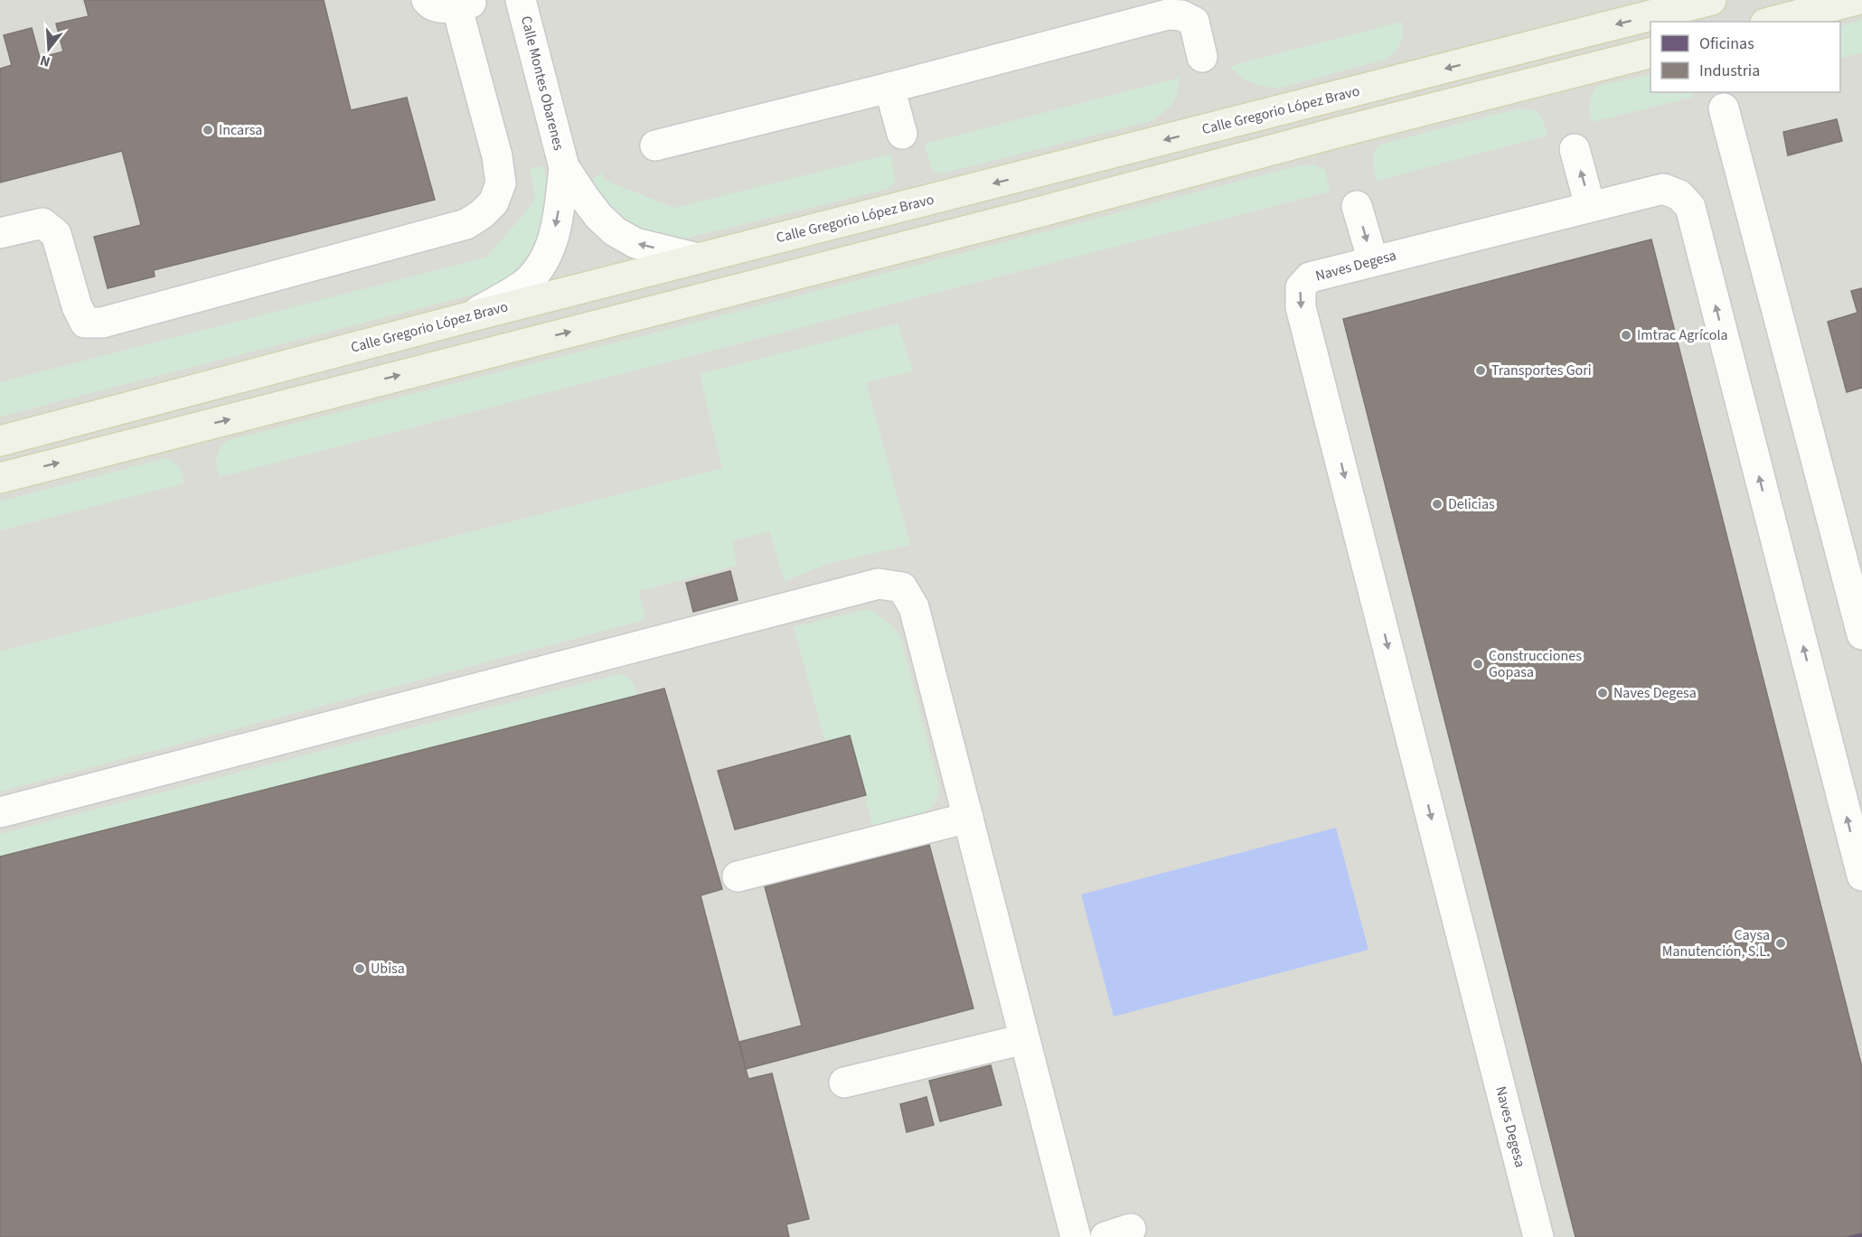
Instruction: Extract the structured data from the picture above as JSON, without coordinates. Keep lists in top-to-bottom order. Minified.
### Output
{"streets":{"main road":["Calle Gregorio López Bravo"],"street":["Calle Montes Obarenes","Naves Degesa"]},"crossings":[["Calle Montes Obarenes","Calle Gregorio López Bravo"]],"places":["Incarsa","Imtrac Agrícola","Transportes Gori","Delicias","Construcciones Gopasa","Naves Degesa","Caysa Manutención, S.L.","Ubisa"],"legend":["Oficinas","Industria"],"north":"bottom"}
